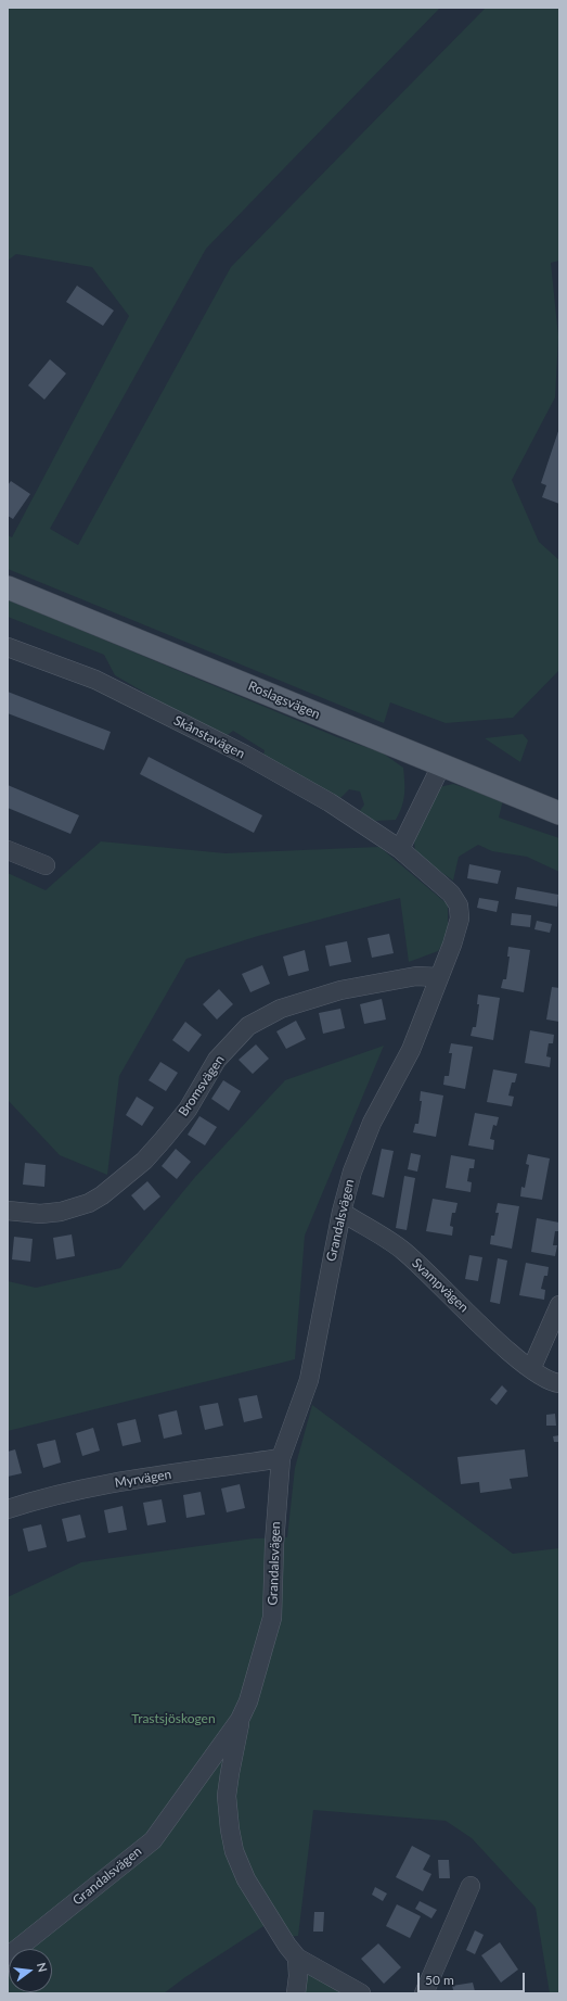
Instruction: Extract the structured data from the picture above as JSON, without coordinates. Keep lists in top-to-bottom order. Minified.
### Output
{"streets":{"main road":["Roslagsvägen"],"street":["Skånstavägen","Bromsvägen","Grandalsvägen","Svampvägen","Myrvägen"]},"crossings":[["Skånstavägen","Grandalsvägen"],["Bromsvägen","Grandalsvägen"],["Grandalsvägen","Svampvägen"],["Grandalsvägen","Myrvägen"]],"parks":["Trastsjöskogen"],"scale_bar":"50 m","north":"right"}
